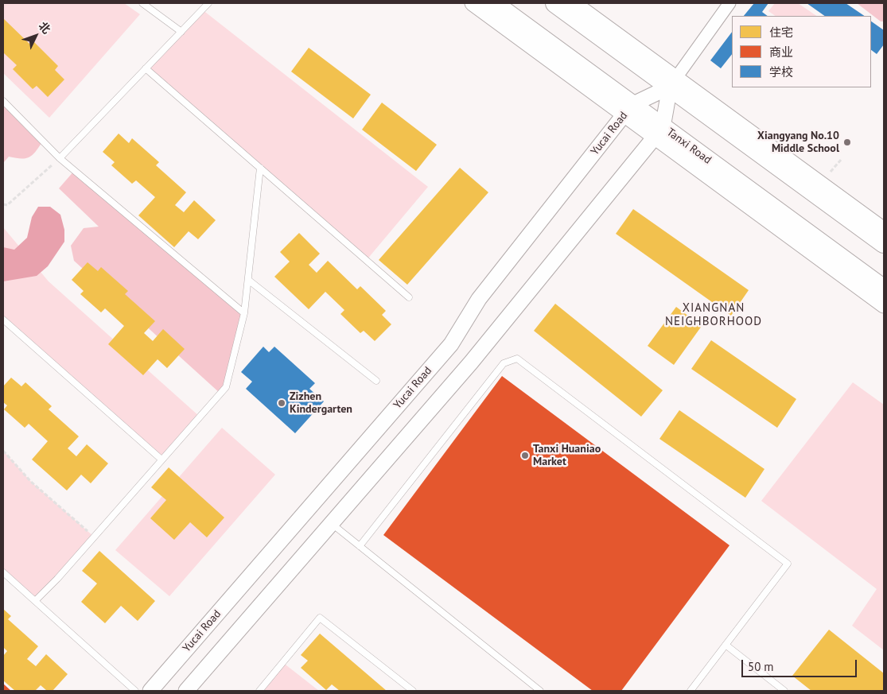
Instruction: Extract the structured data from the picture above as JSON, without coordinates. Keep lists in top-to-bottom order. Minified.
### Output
{"streets":{"main road":["Tanxi Road"],"street":["Yucai Road"]},"crossings":[["Yucai Road","Tanxi Road"]],"districts":["XIANGNAN NEIGHBORHOOD"],"places":["Xiangyang No.10 Middle School","Zizhen Kindergarten","Tanxi Huaniao Market"],"legend":["住宅","商业","学校"],"scale_bar":"50 m","north":"top right"}
